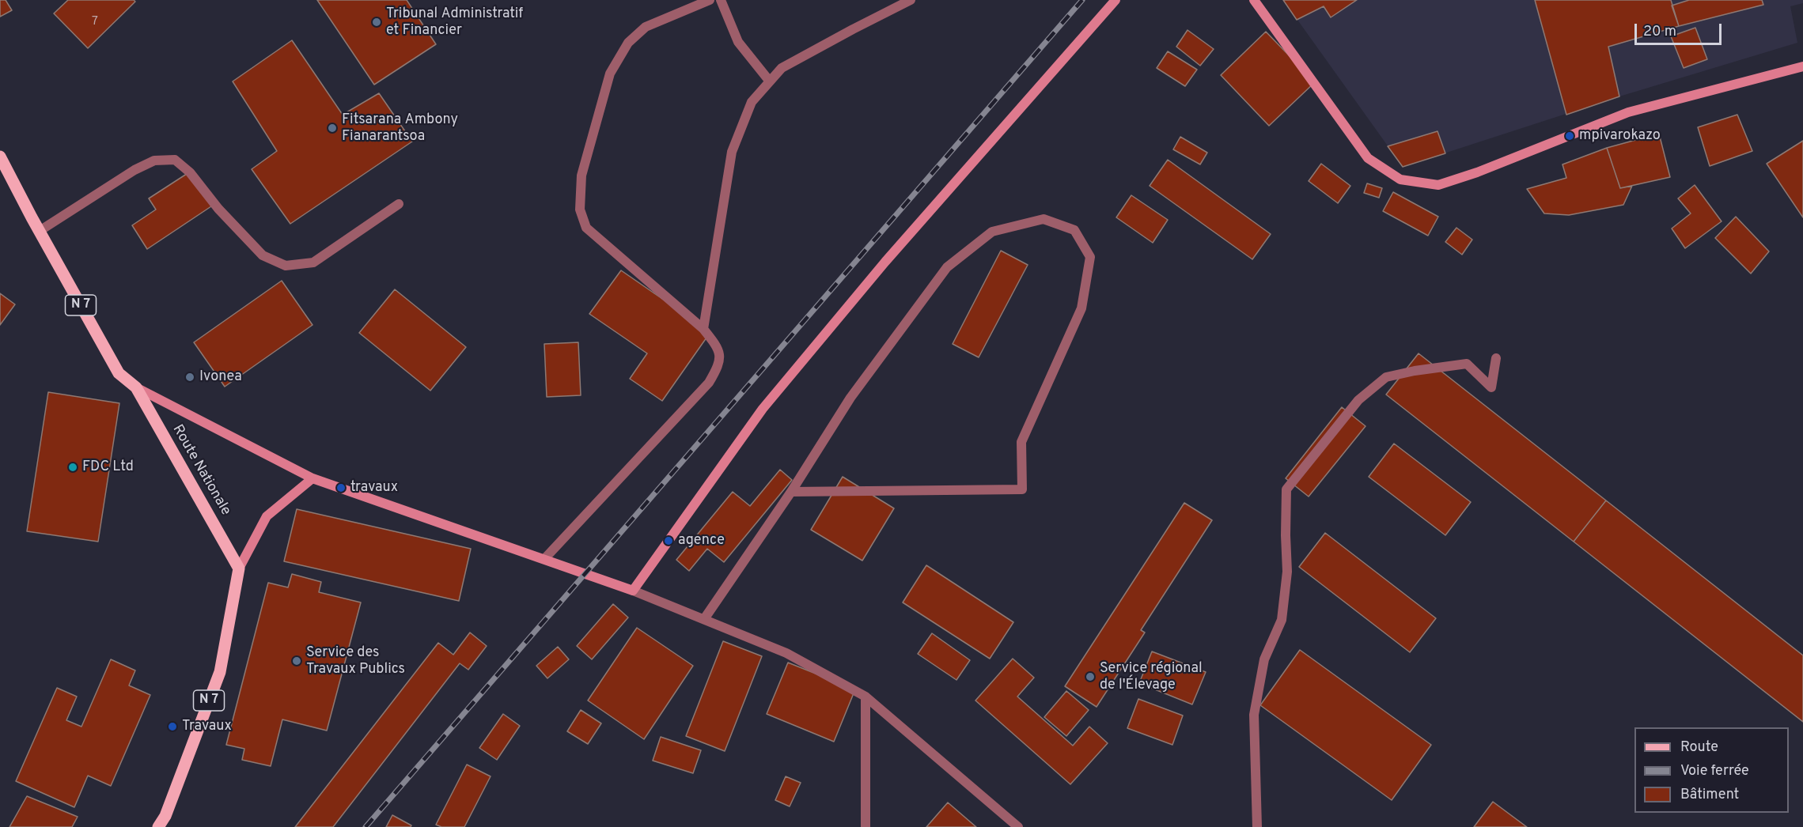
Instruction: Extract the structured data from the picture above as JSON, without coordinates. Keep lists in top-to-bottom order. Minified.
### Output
{"streets":{"main road":["N 7","Route Nationale"]},"crossings":[["N 7","Route Nationale"]],"places":["Tribunal Administratif et Financier","Fitsarana Ambony Fianarantsoa","mpivarokazo","Ivonea","FDC Ltd","travaux","agence","Service des Travaux Publics","Service régional de l'Élevage","Travaux"],"house_numbers":["7"],"legend":["Route","Voie ferrée","Bâtiment"],"scale_bar":"20 m"}
